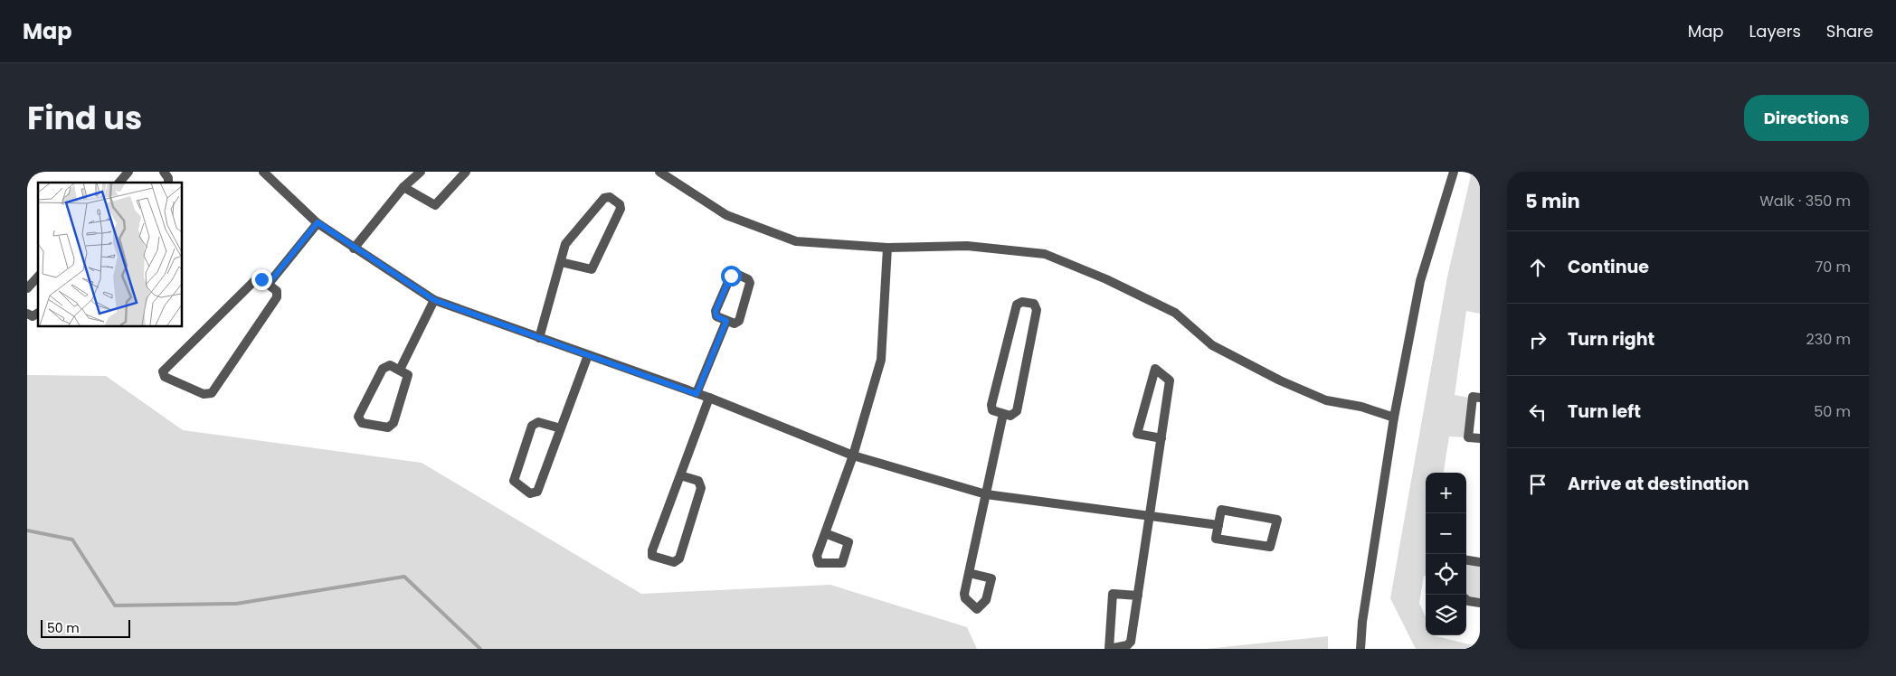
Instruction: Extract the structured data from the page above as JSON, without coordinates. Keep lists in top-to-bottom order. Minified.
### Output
{"scale_bar":"50 m","page":{"header":"Map","nav":["Map","Layers","Share"],"title":"Find us","buttons":"Directions","heading":["5 min","Walk · 350 m"],"list":[["Continue","70 m"],["Turn right","230 m"],["Turn left","50 m"],"Arrive at destination"],"map_buttons":["+","−"],"scale":"50 m"}}
